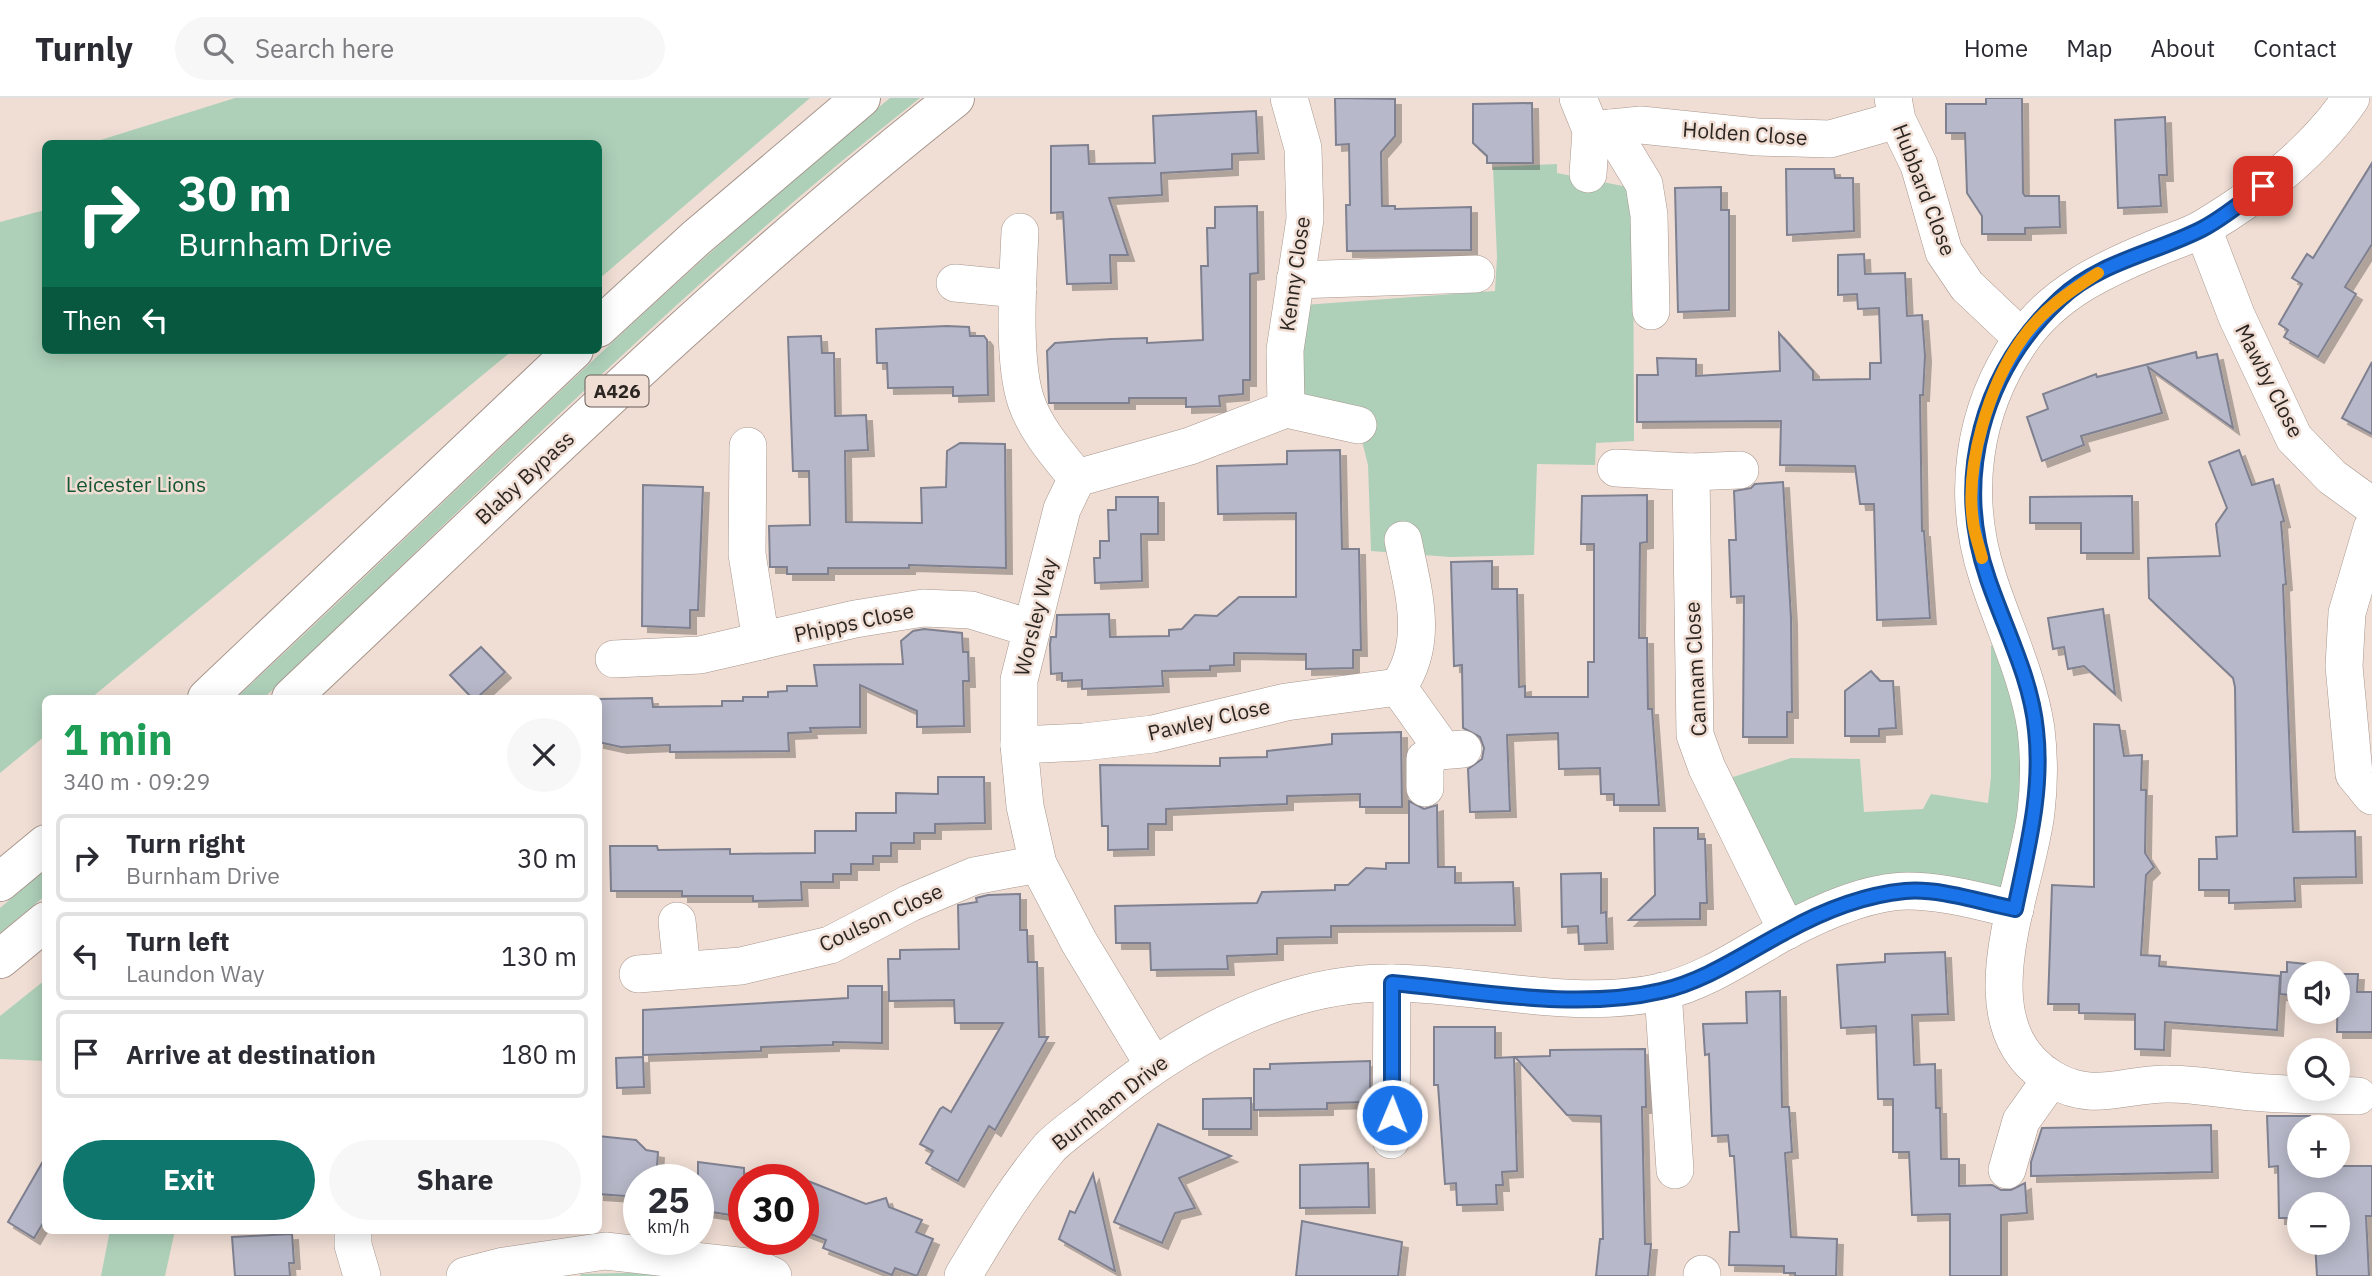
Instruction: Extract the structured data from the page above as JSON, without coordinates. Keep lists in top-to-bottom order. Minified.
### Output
{"streets":{"main road":["A426","Blaby Bypass"],"street":["Holden Close","Hubbard Close","Kenny Close","Mawby Close","Worsley Way","Phipps Close","Cannam Close","Pawley Close","Coulson Close","Burnham Drive"]},"crossings":[["Holden Close","Hubbard Close"],["Worsley Way","Phipps Close"],["Worsley Way","Pawley Close"],["Worsley Way","Coulson Close"],["Worsley Way","Burnham Drive"],["Cannam Close","Burnham Drive"]],"parks":["Leicester Lions"],"page":{"header":"Turnly","search":"Search here","nav":["Home","Map","About","Contact"],"turn":["30 m","Burnham Drive"],"then":"Then","heading":["1 min","340 m · 09:29"],"list":[{"name":"Turn right","note":"Burnham Drive","value":"30 m"},{"name":"Turn left","note":"Laundon Way","value":"130 m"},{"name":"Arrive at destination","value":"180 m"}],"map_buttons":["+","−"],"buttons":["Exit","Share"],"speed":"25 km/h","limit":"30"}}
